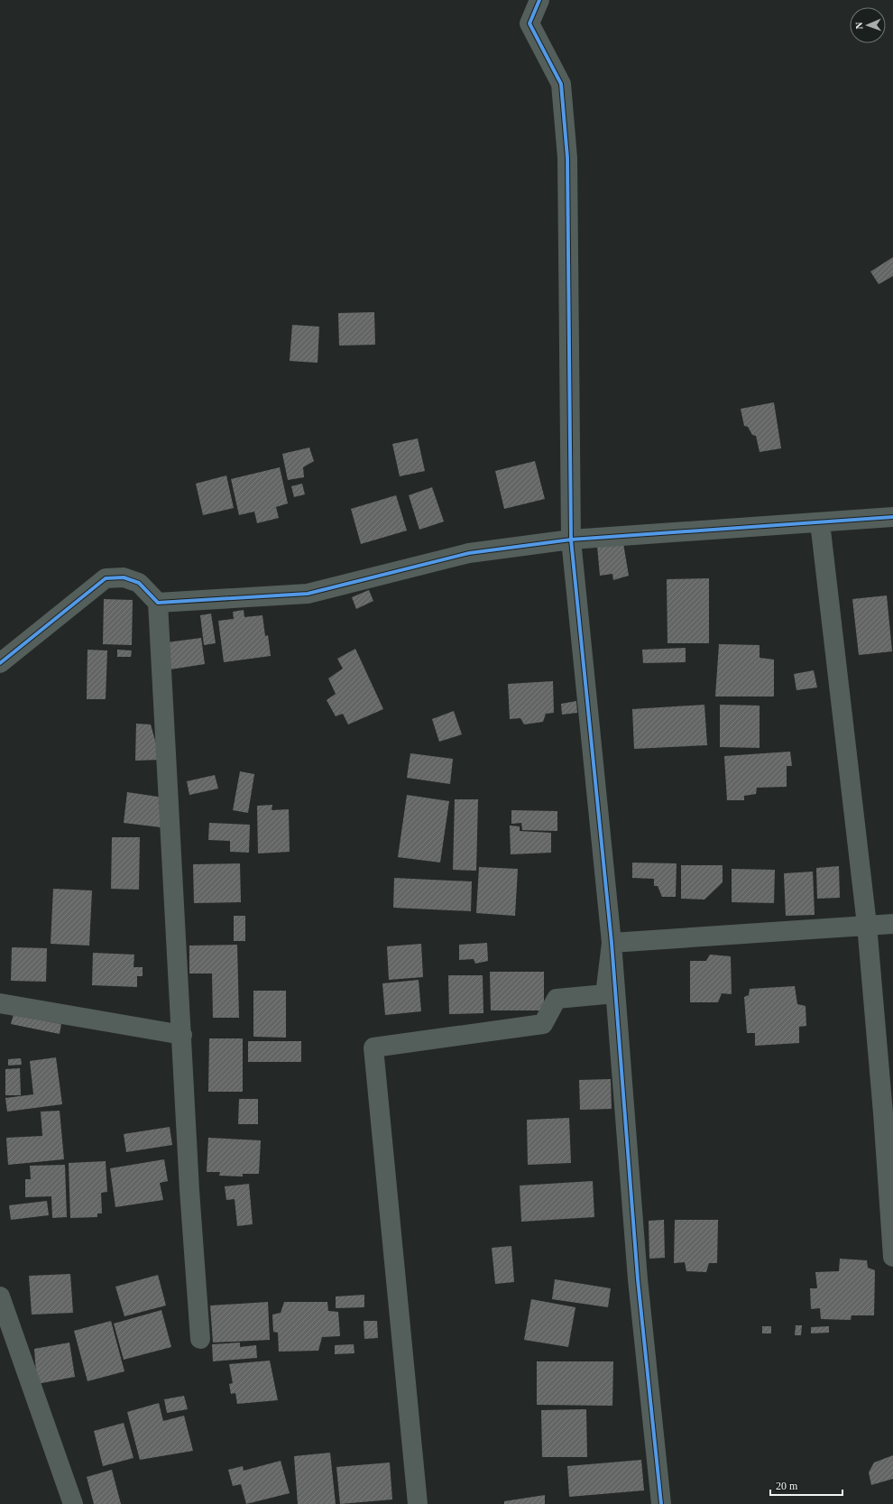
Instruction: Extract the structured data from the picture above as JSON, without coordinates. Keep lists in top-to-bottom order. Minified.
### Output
{"scale_bar":"20 m","north":"left"}
